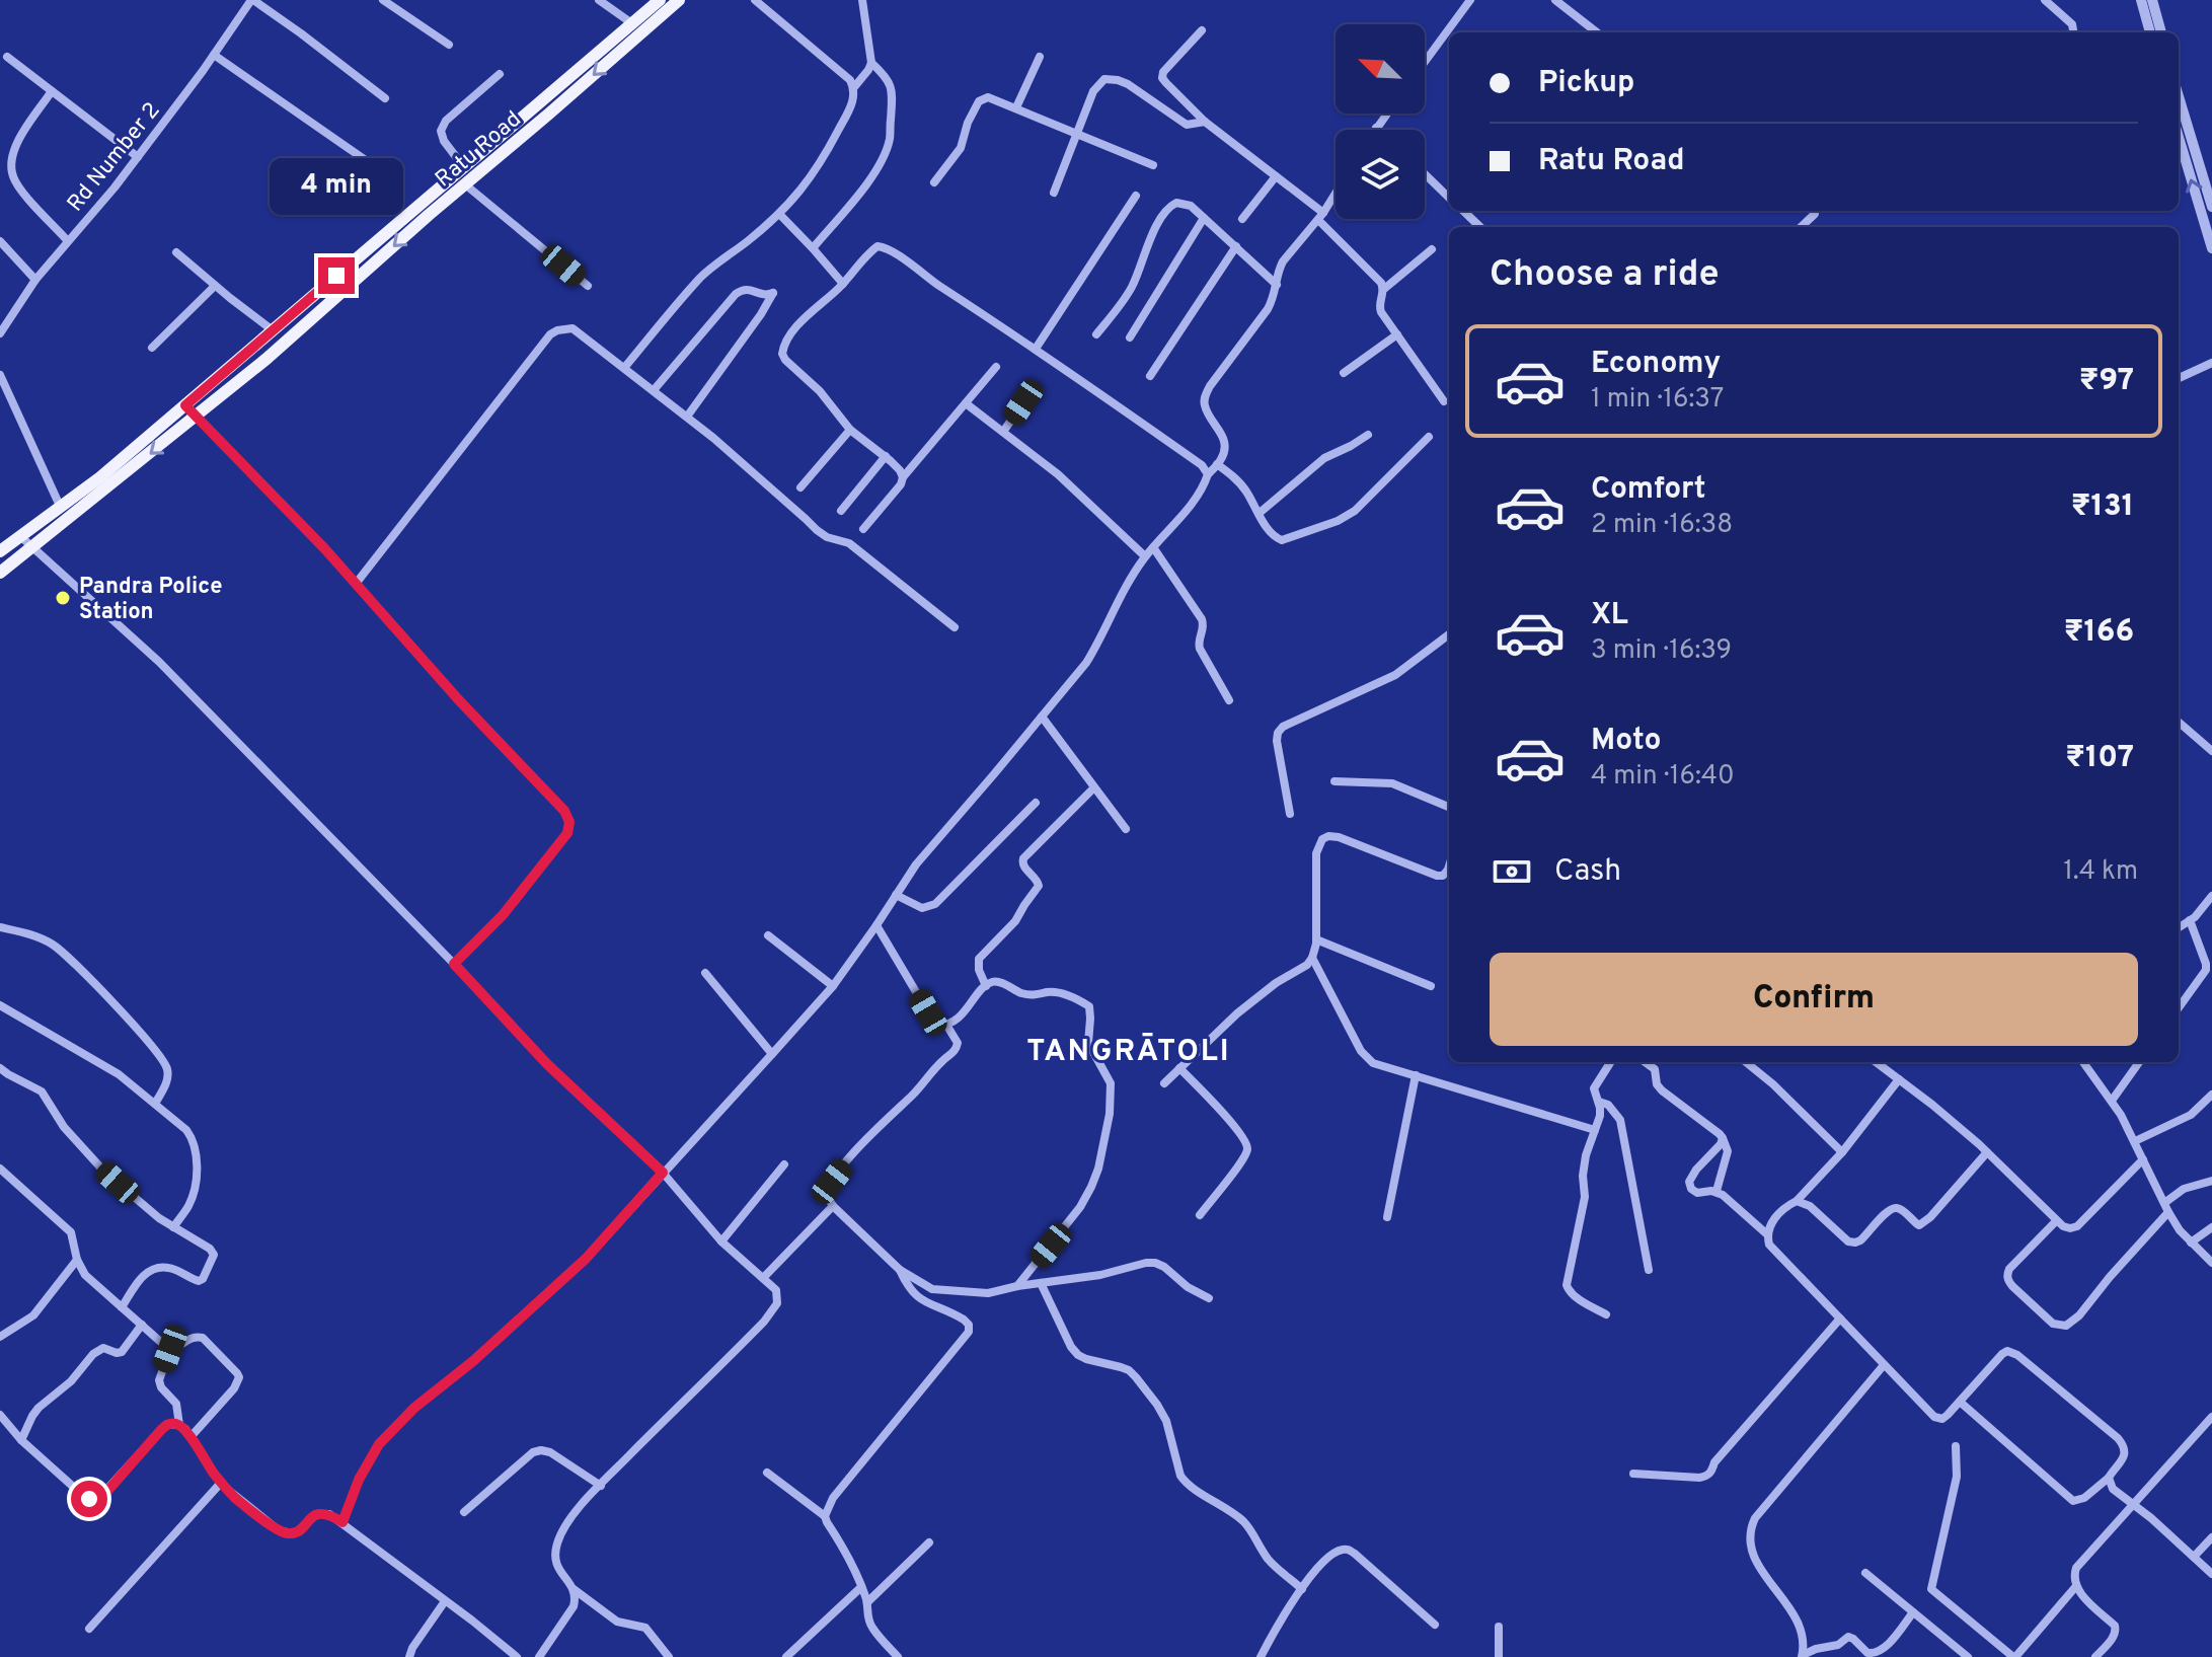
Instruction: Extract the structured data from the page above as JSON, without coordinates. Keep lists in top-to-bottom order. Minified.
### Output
{"streets":{"main road":["Ratu Road"],"street":["Rd Number 2"]},"districts":["TANGRĀTOLI"],"places":["Pandra Police Station"],"north":"top left","page":{"banner":["Pickup","Ratu Road"],"bubble":"4 min","heading":"Choose a ride","list":[{"name":"Economy","note":"1 min · 16:37","value":"₹97"},{"name":"Comfort","note":"2 min · 16:38","value":"₹131"},{"name":"XL","note":"3 min · 16:39","value":"₹166"},{"name":"Moto","note":"4 min · 16:40","value":"₹107"}],"pay":["Cash","1.4 km"],"buttons":"Confirm"}}
